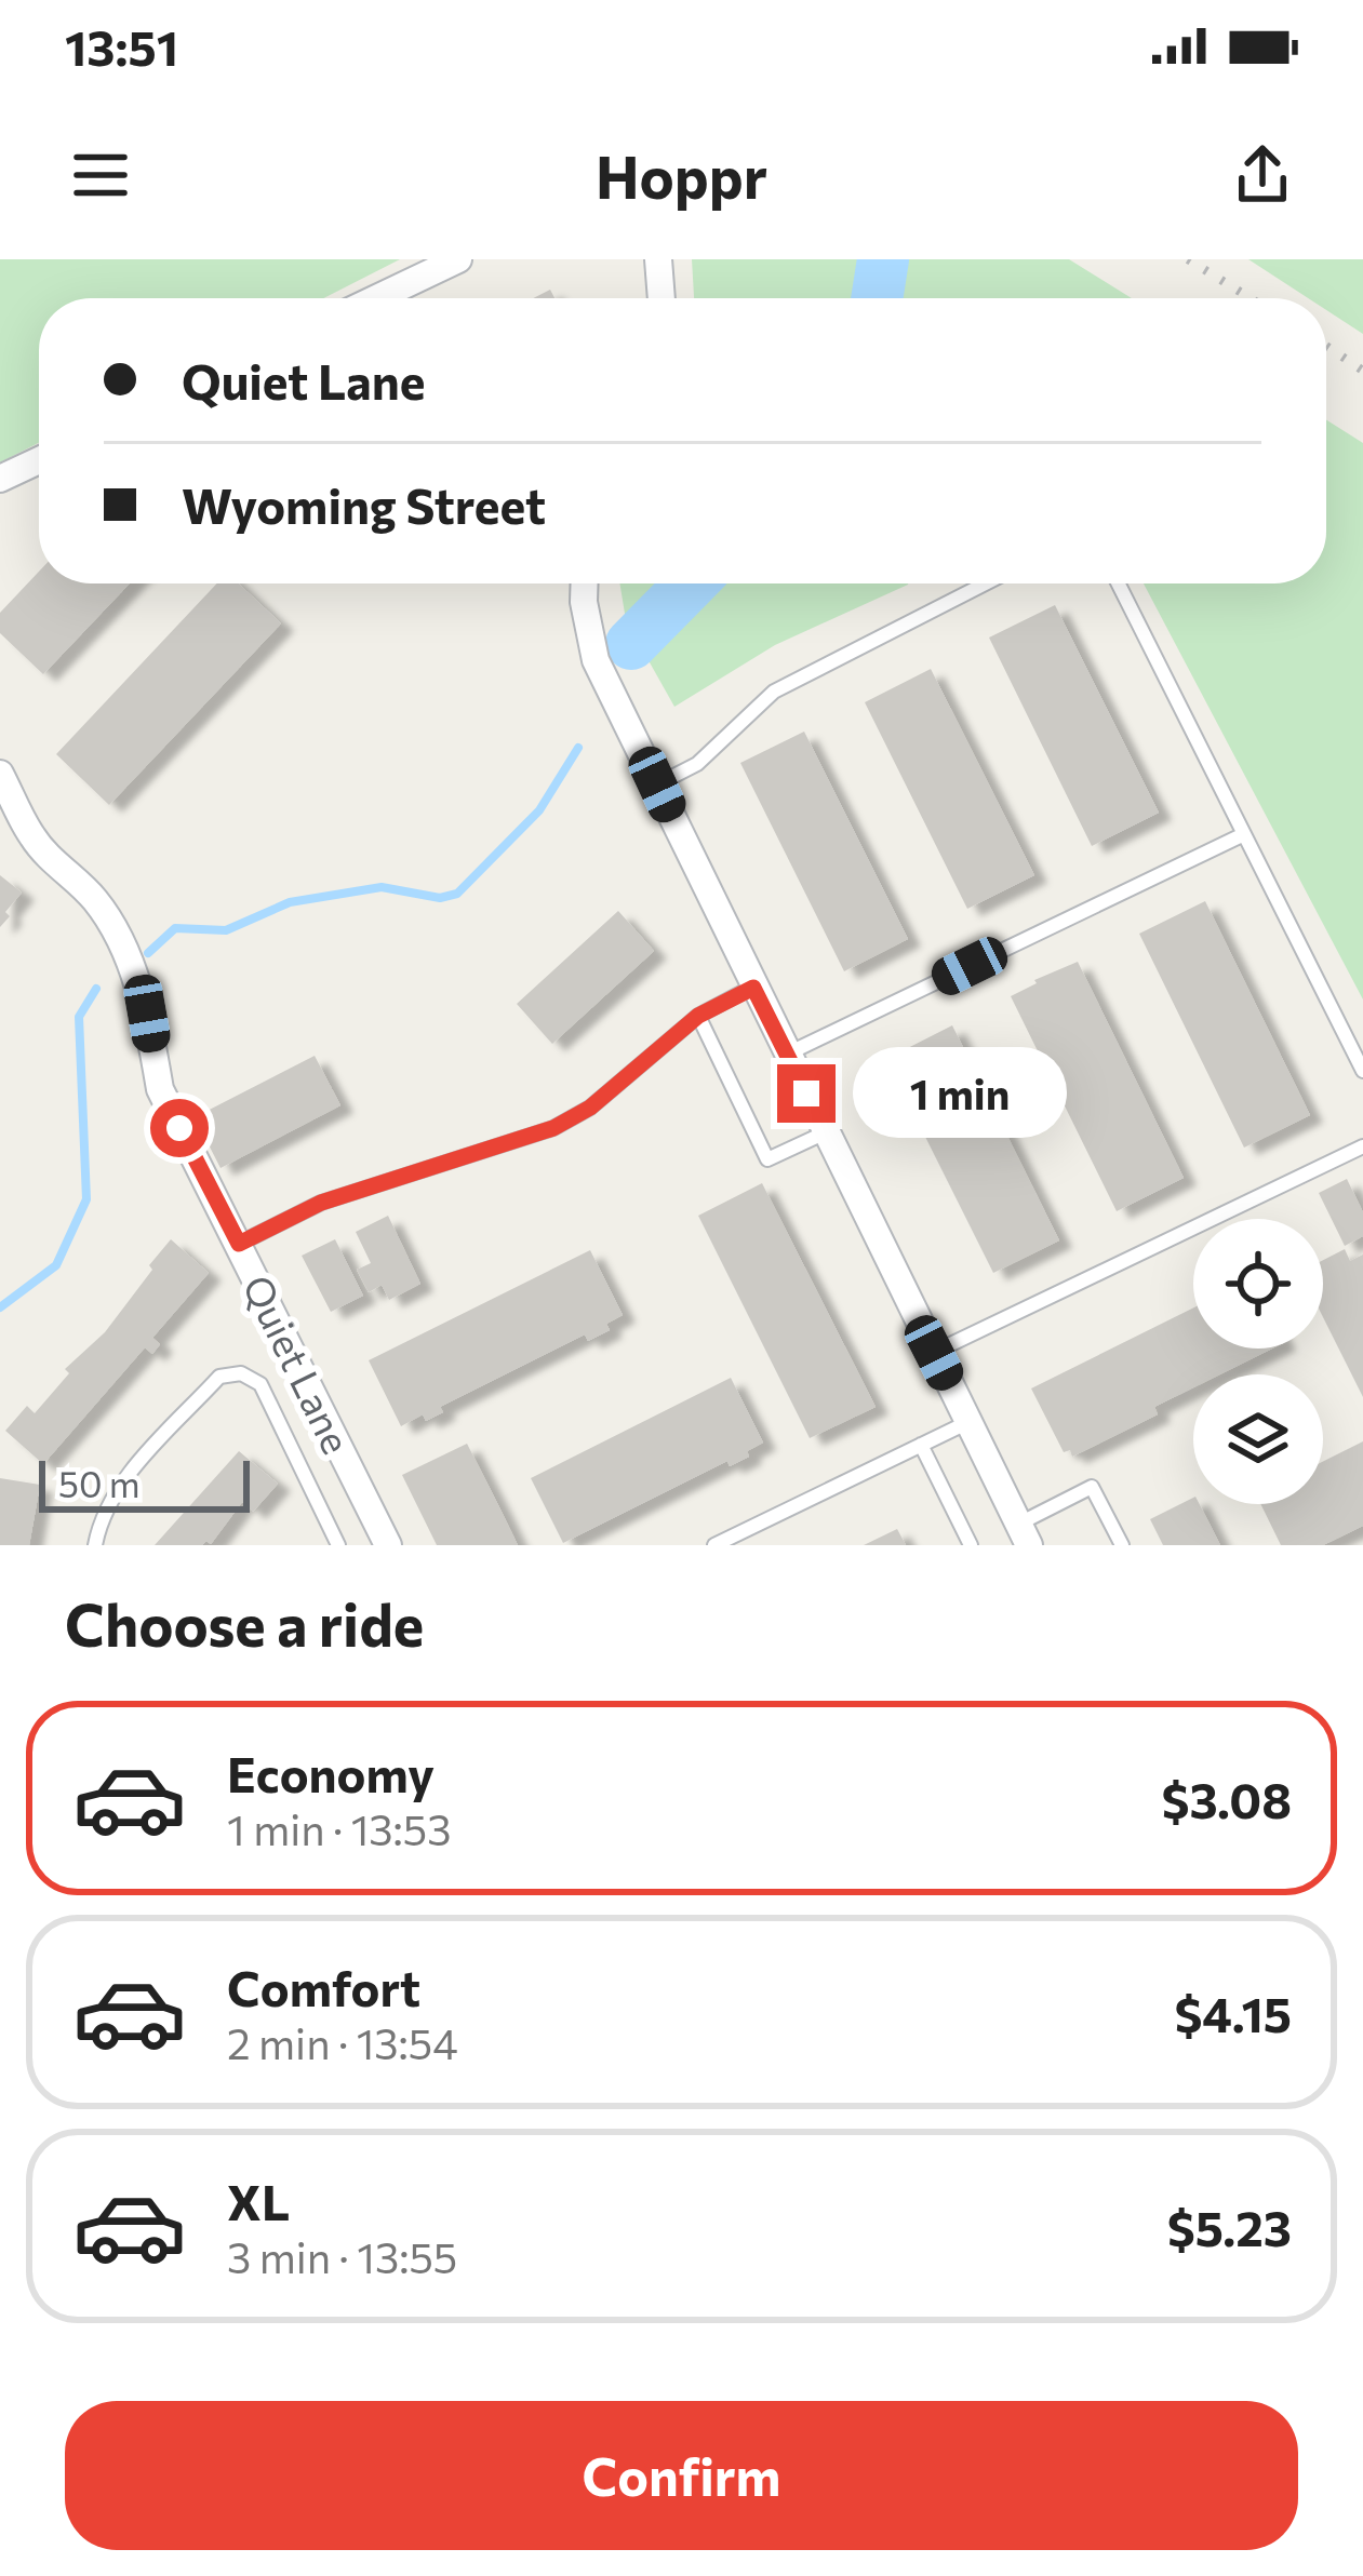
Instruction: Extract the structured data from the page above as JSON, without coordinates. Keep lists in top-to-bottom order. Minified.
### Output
{"streets":{"street":["Quiet Lane"]},"scale_bar":"50 m","page":{"status":"13:51","header":"Hoppr","banner":["Quiet Lane","Wyoming Street"],"bubble":"1 min","scale":"50 m","heading":"Choose a ride","list":[{"name":"Economy","note":"1 min · 13:53","value":"$3.08"},{"name":"Comfort","note":"2 min · 13:54","value":"$4.15"},{"name":"XL","note":"3 min · 13:55","value":"$5.23"}],"buttons":"Confirm"}}
